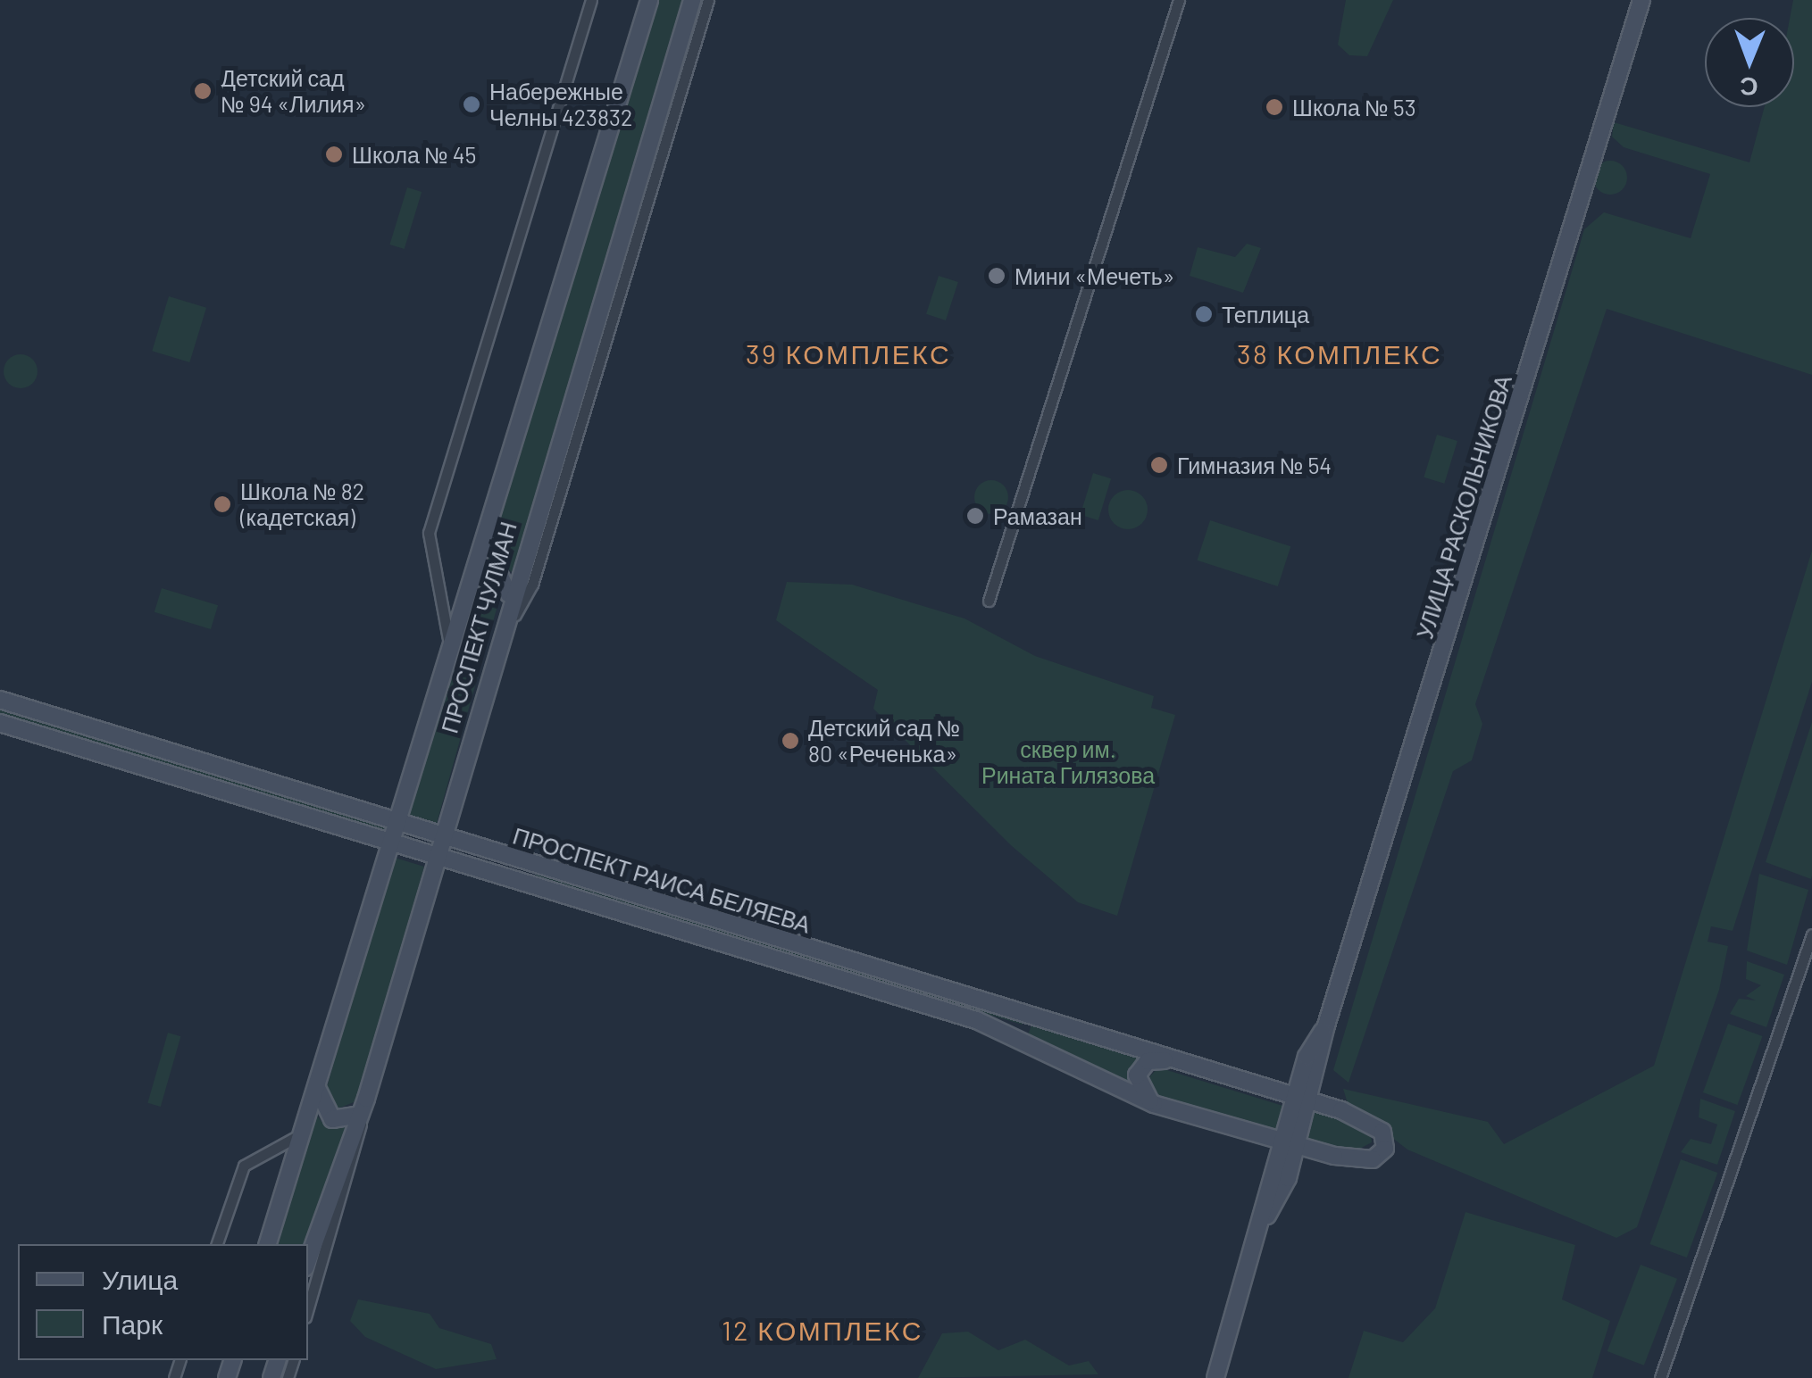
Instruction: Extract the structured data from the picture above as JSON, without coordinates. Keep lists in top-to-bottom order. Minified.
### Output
{"streets":{"street":["УЛИЦА РАСКОЛЬНИКОВА","ПРОСПЕКТ ЧУЛМАН","ПРОСПЕКТ РАИСА БЕЛЯЕВА"]},"crossings":[["УЛИЦА РАСКОЛЬНИКОВА","ПРОСПЕКТ РАИСА БЕЛЯЕВА"],["ПРОСПЕКТ ЧУЛМАН","ПРОСПЕКТ РАИСА БЕЛЯЕВА"]],"districts":["39 КОМПЛЕКС","38 КОМПЛЕКС","12 КОМПЛЕКС"],"parks":["сквер им. Рината Гилязова"],"places":["Детский сад № 94 «Лилия»","Набережные Челны 423832","Школа № 53","Школа № 45","Мини «Мечеть»","Теплица","Гимназия № 54","Школа № 82 (кадетская)","Рамазан","Детский сад № 80 «Реченька»"],"legend":["Улица","Парк"],"north":"bottom"}
